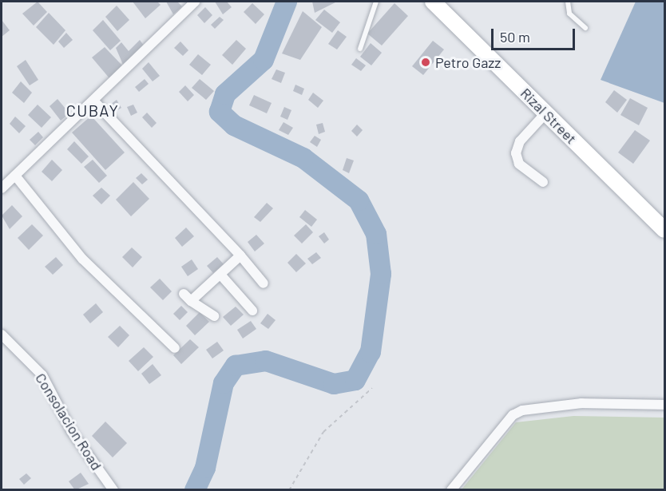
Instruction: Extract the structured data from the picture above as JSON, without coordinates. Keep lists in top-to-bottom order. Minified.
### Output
{"streets":{"main road":["Rizal Street"],"street":["Consolacion Road"]},"districts":["CUBAY"],"places":["Petro Gazz"],"scale_bar":"50 m"}
